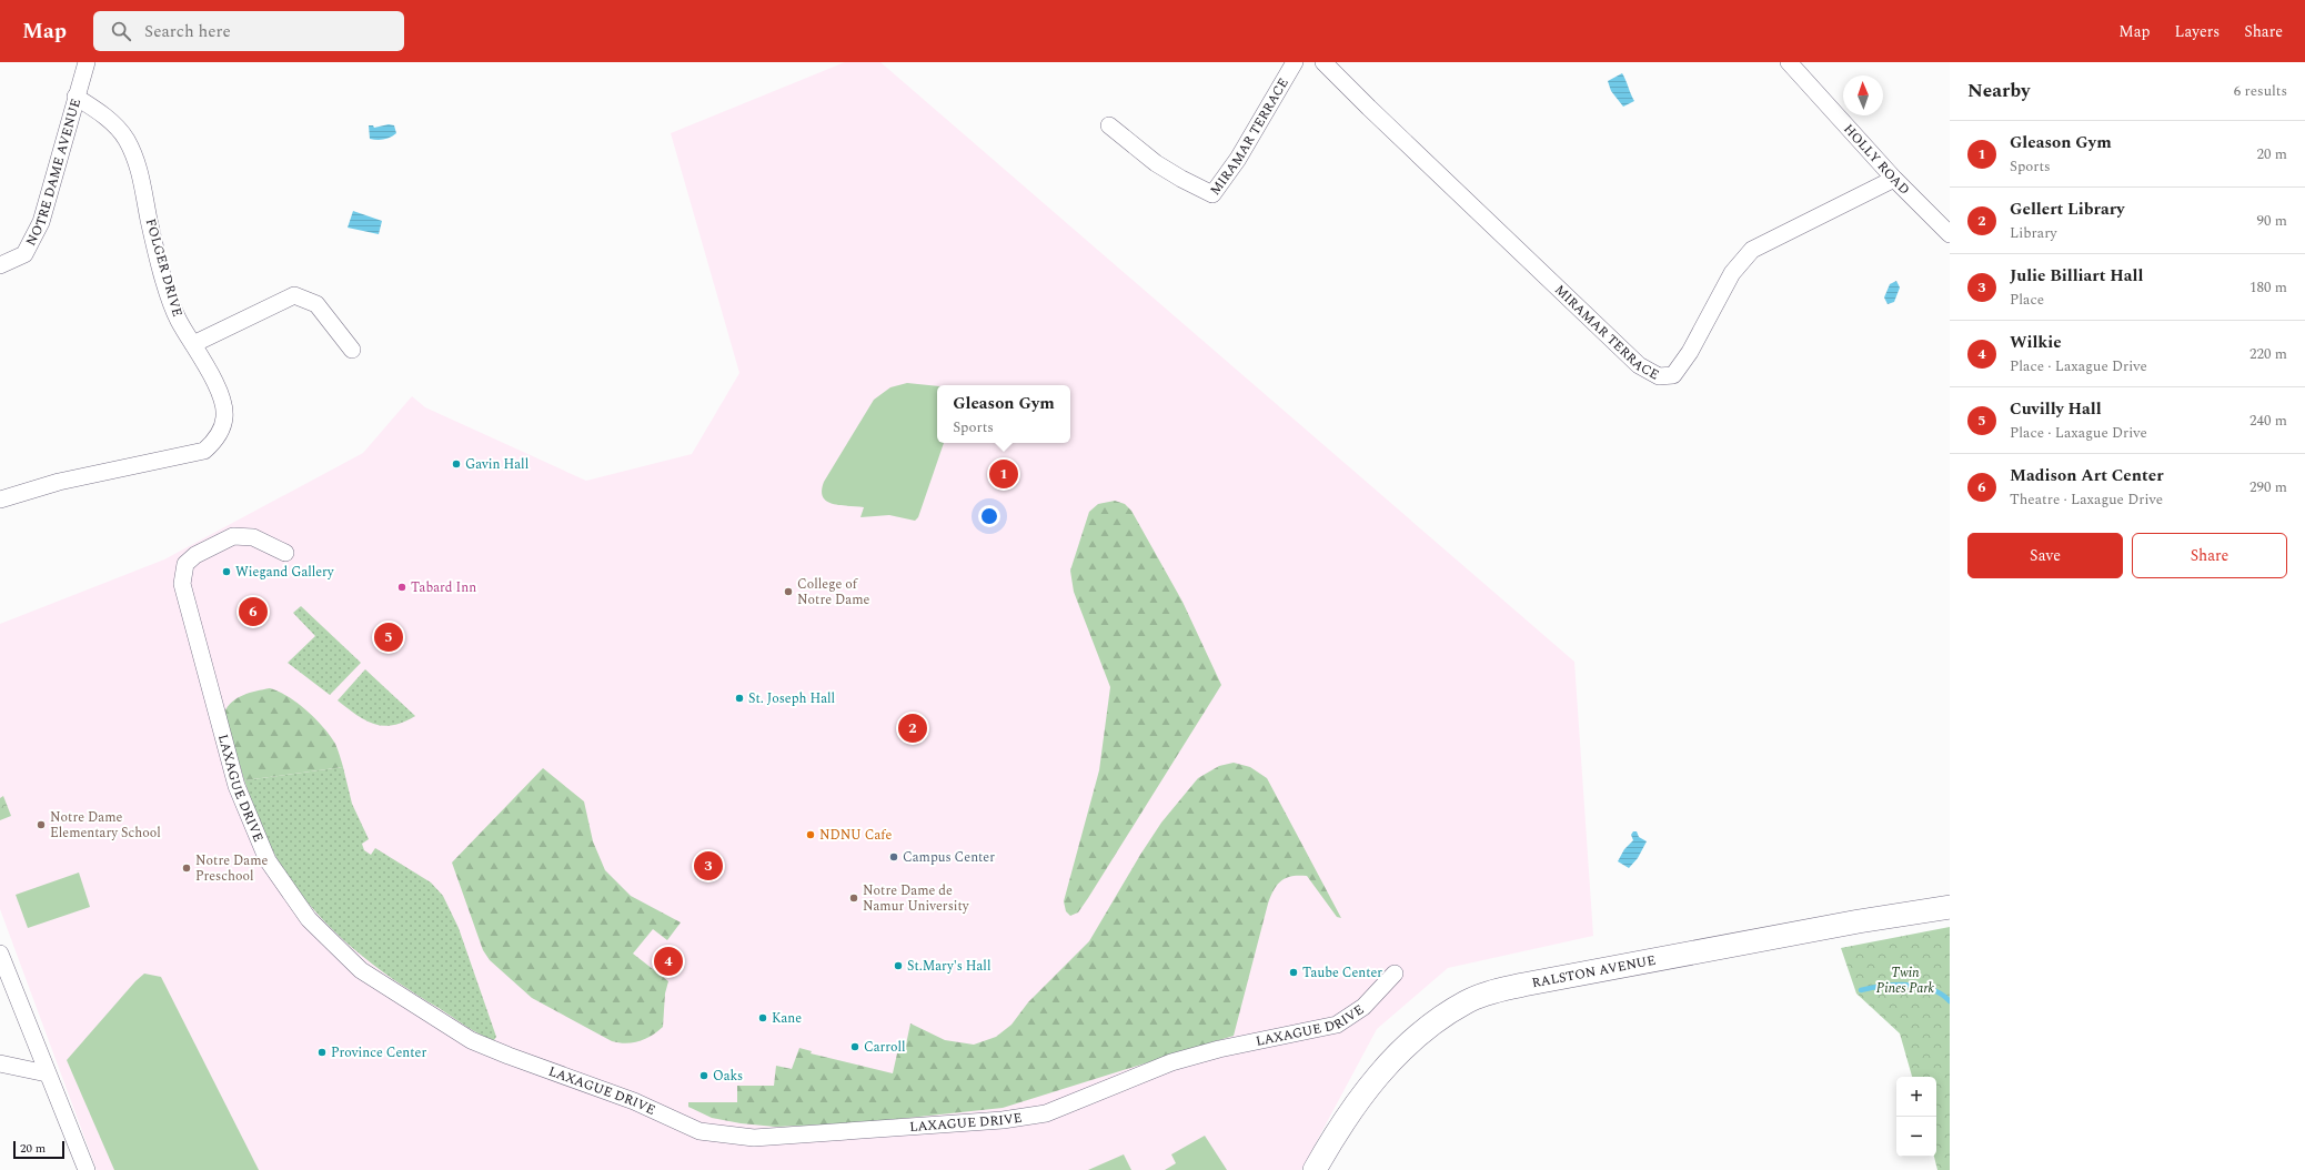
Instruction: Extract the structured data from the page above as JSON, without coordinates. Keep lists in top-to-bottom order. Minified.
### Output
{"streets":{"main road":["RALSTON AVENUE"],"street":["MIRAMAR TERRACE","HOLLY ROAD","NOTRE DAME AVENUE","FOLGER DRIVE","LAXAGUE DRIVE"]},"crossings":[["MIRAMAR TERRACE","HOLLY ROAD"],["NOTRE DAME AVENUE","FOLGER DRIVE"]],"parks":["Twin Pines Park"],"places":["Gavin Hall","Wiegand Gallery","Tabard Inn","College of Notre Dame","St. Joseph Hall","Notre Dame Elementary School","NDNU Cafe","Campus Center","Notre Dame Preschool","Notre Dame de Namur University","St.Mary's Hall","Taube Center","Kane","Carroll","Province Center","Oaks"],"scale_bar":"20 m","north":"top","page":{"header":"Map","search":"Search here","nav":["Map","Layers","Share"],"heading":["Nearby","6 results"],"list":[{"mark":"1","name":"Gleason Gym","note":"Sports","value":"20 m"},{"mark":"2","name":"Gellert Library","note":"Library","value":"90 m"},{"mark":"3","name":"Julie Billiart Hall","note":"Place","value":"180 m"},{"mark":"4","name":"Wilkie","note":"Place · Laxague Drive","value":"220 m"},{"mark":"5","name":"Cuvilly Hall","note":"Place · Laxague Drive","value":"240 m"},{"mark":"6","name":"Madison Art Center","note":"Theatre · Laxague Drive","value":"290 m"}],"popup":["Gleason Gym","Sports"],"pins":["1","6","5","2","3","4"],"buttons":["Save","Share"],"map_buttons":["+","−"],"scale":"20 m"}}
